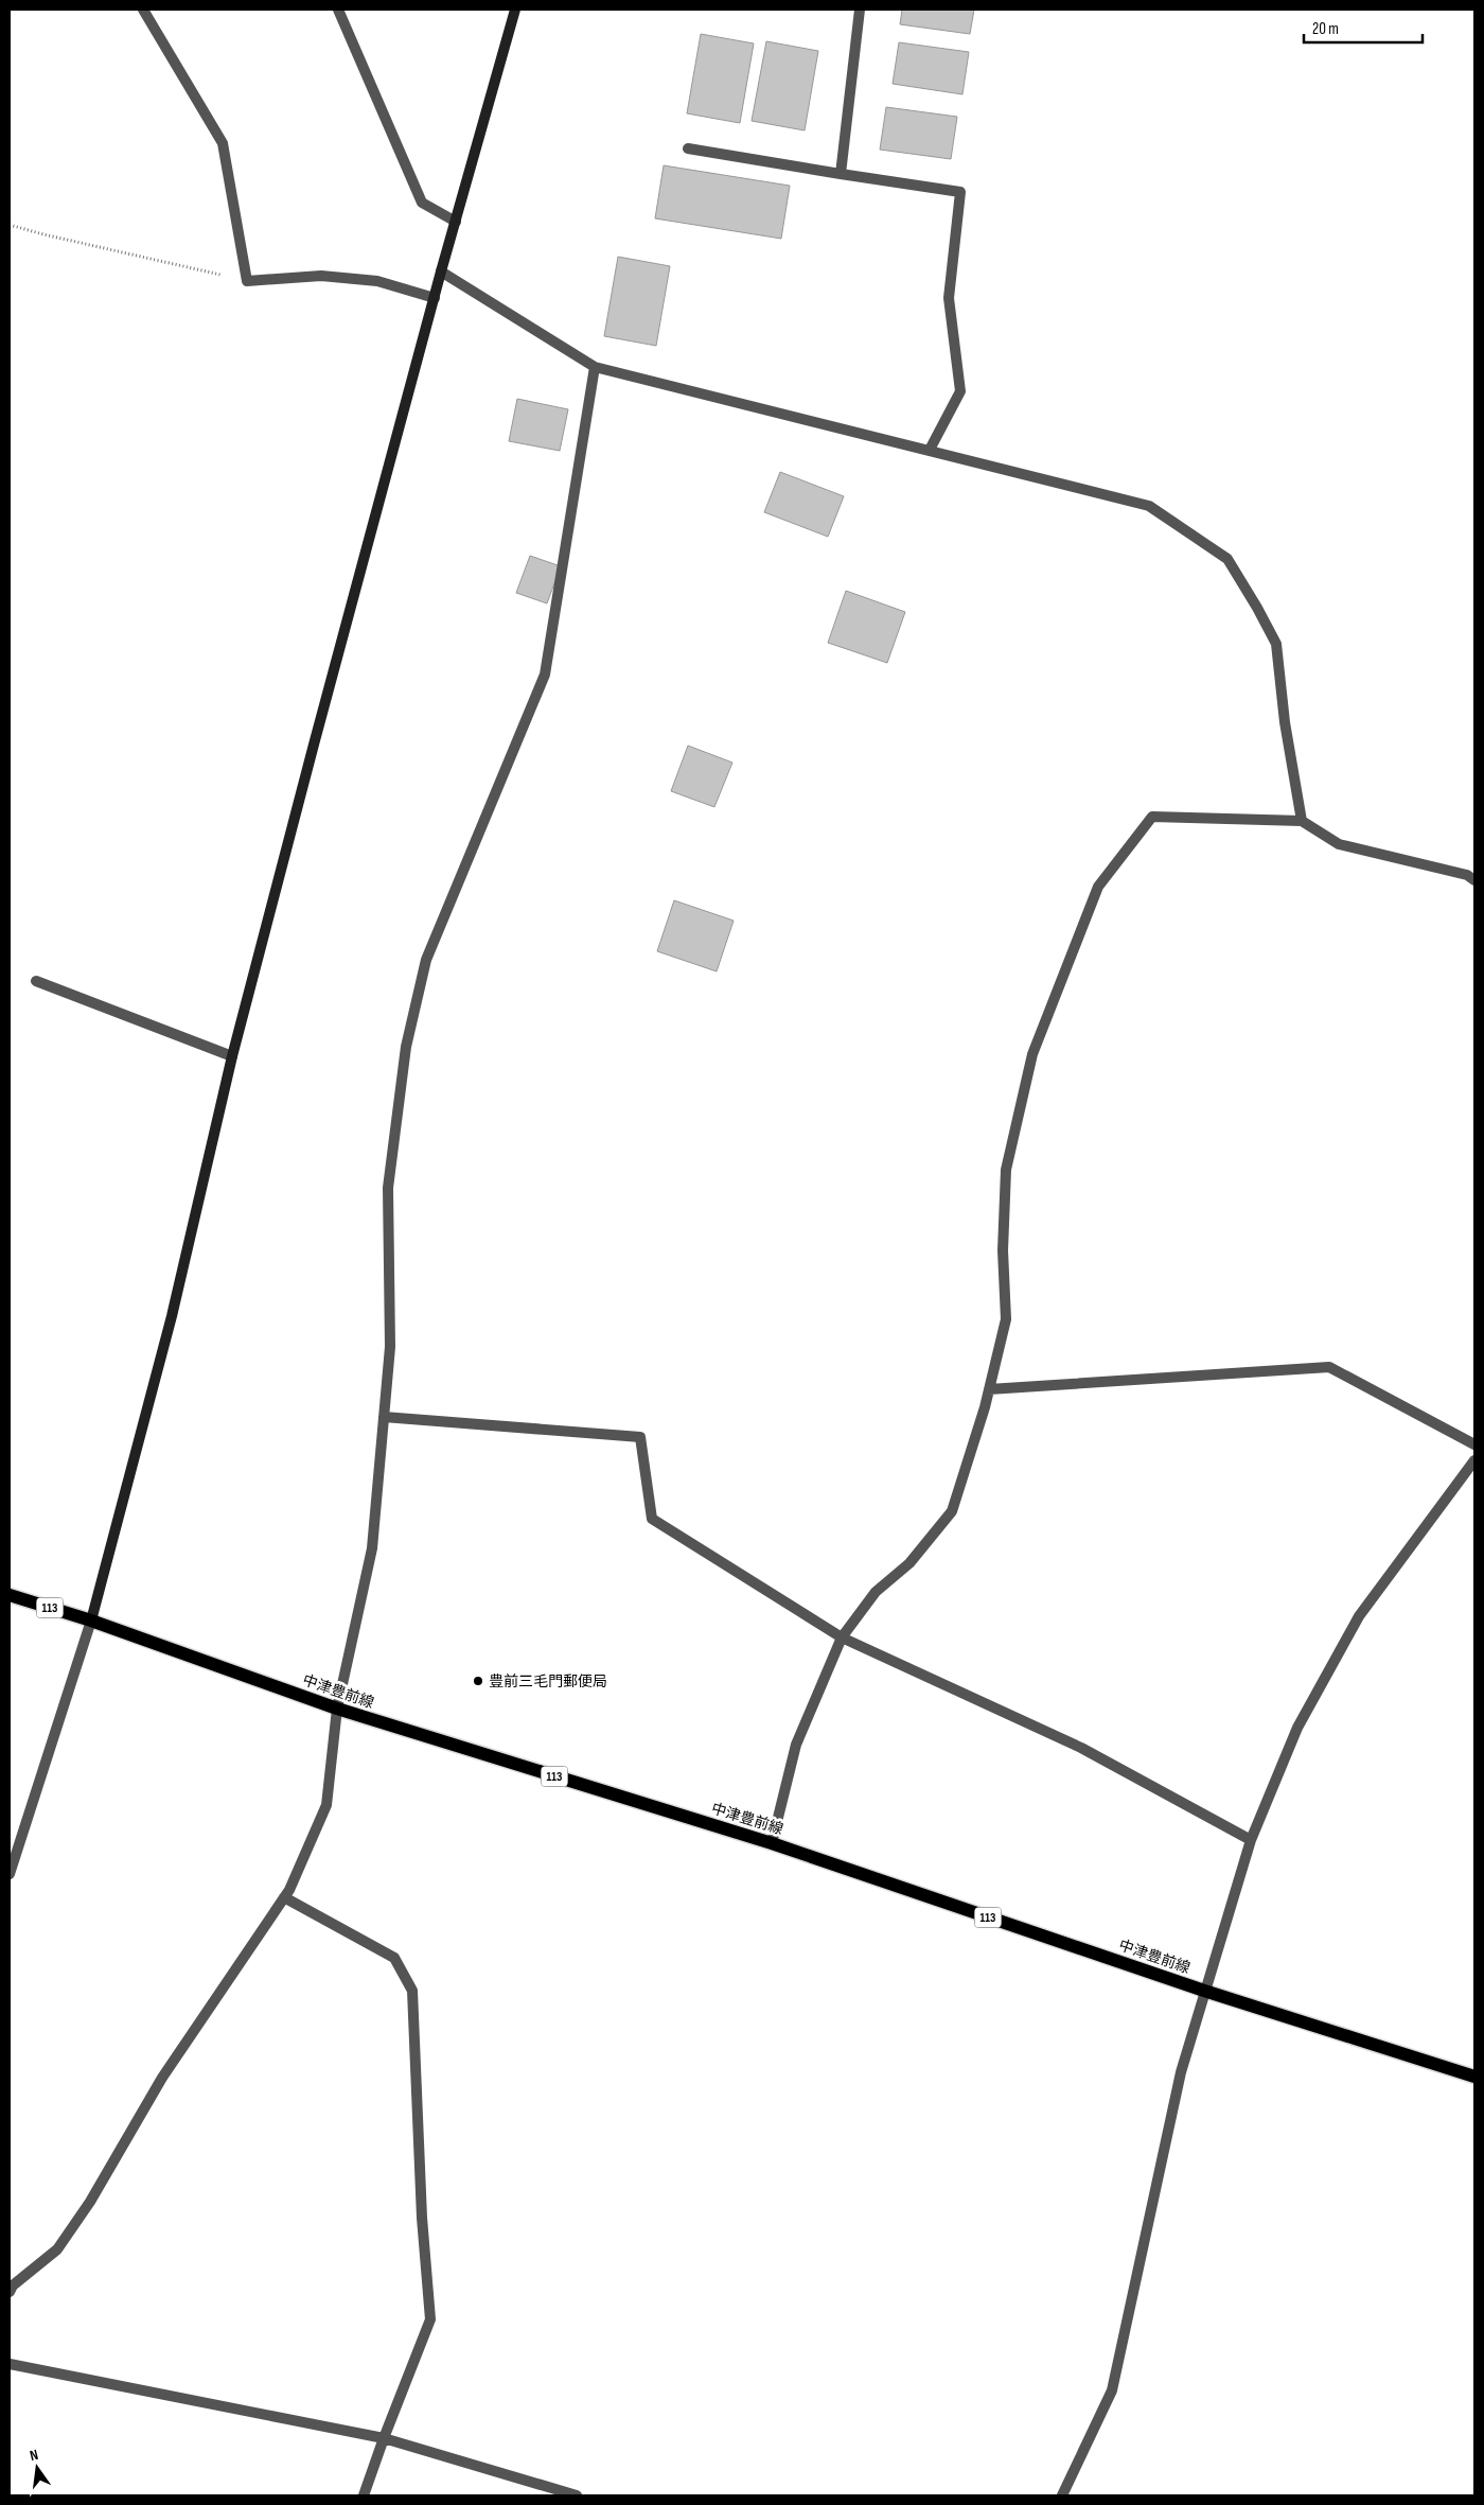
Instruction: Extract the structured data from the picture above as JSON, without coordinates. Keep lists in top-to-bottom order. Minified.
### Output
{"streets":{"main road":["113","中津豊前線"]},"places":["豊前三毛門郵便局"],"scale_bar":"20 m","north":"top"}
